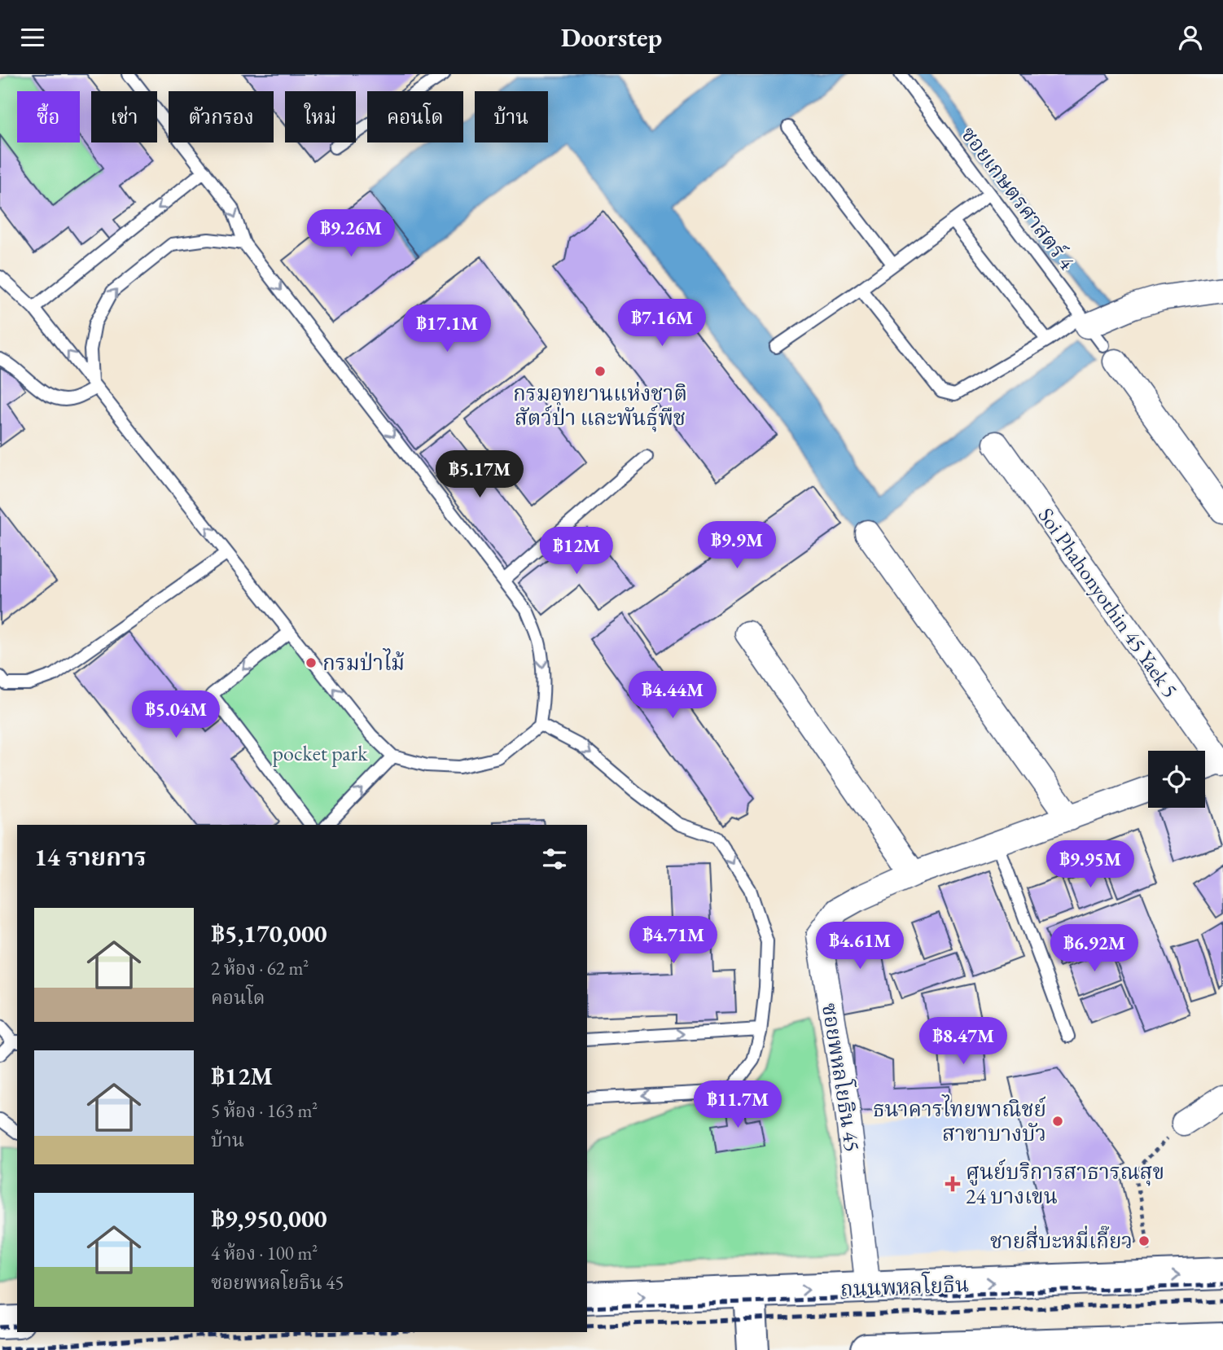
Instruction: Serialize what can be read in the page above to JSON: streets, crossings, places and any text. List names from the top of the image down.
{
  "streets": {
    "main road": ["ถนนพหลโยธิน"],
    "street": ["Soi Phahonyothin 45 Yaek 5", "ซอยพหลโยธิน 45"],
    "lane": ["ซอยเกษตรศาสตร์ 4"]
  },
  "crossings": [
    ["ซอยพหลโยธิน 45", "ถนนพหลโยธิน"]
  ],
  "parks": ["pocket park"],
  "places": {
    "other": [
      "กรมอุทยานแห่งชาติ สัตว์ป่า และพันธุ์พืช",
      "กรมป่าไม้",
      "ธนาคารไทยพาณิชย์ สาขาบางบัว",
      "ชายสี่บะหมี่เกี๊ยว"
    ],
    "health": ["ศูนย์บริการสาธารณสุข 24 บางเขน"]
  },
  "page": {
    "header": "Doorstep",
    "chip": [
      "ซื้อ",
      "เช่า",
      "ตัวกรอง",
      "ใหม่",
      "คอนโด",
      "บ้าน"
    ],
    "price": [
      "฿9.26M",
      "฿7.16M",
      "฿17.1M",
      "฿5.17M",
      "฿9.9M",
      "฿12M",
      "฿4.44M",
      "฿5.04M",
      "฿9.95M",
      "฿4.71M",
      "฿4.61M",
      "฿6.92M",
      "฿8.47M",
      "฿11.7M"
    ],
    "heading": "14 รายการ",
    "list": [
      {
        "name": "฿5,170,000",
        "note": "2 ห้อง · 62 m² · คอนโด"
      },
      {
        "name": "฿12M",
        "note": "5 ห้อง · 163 m² · บ้าน"
      },
      {
        "name": "฿9,950,000",
        "note": "4 ห้อง · 100 m² · ซอยพหลโยธิน 45"
      }
    ]
  }
}
